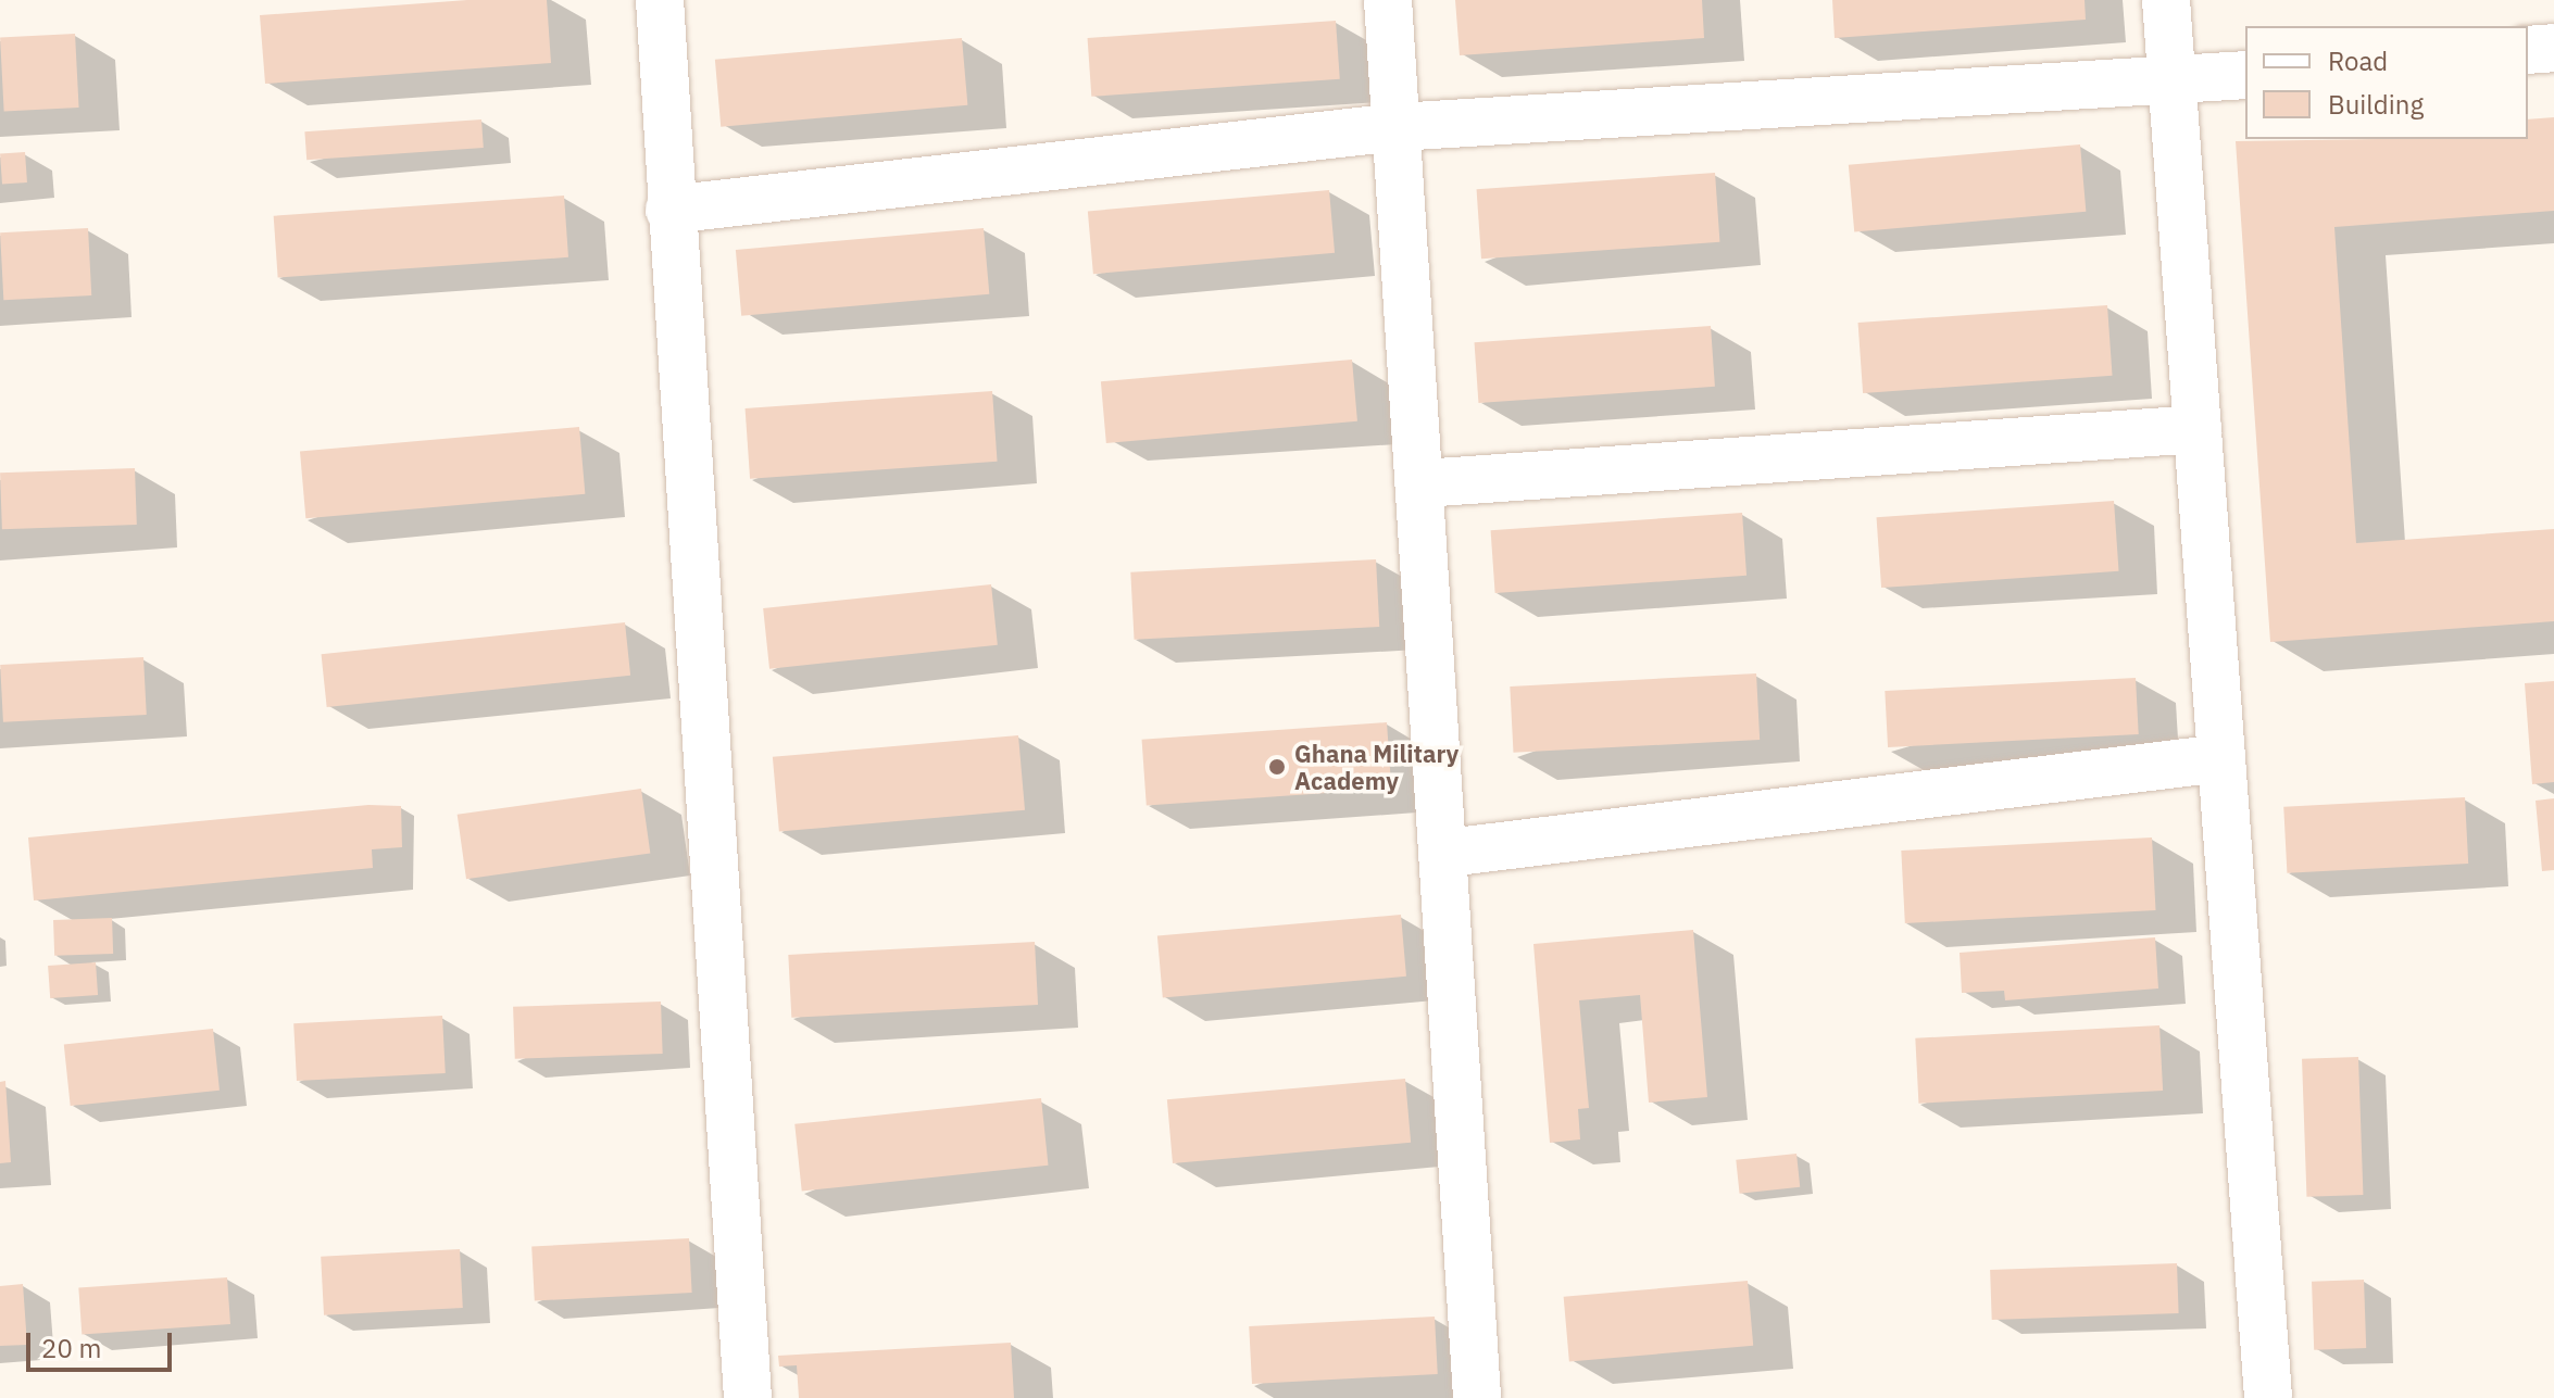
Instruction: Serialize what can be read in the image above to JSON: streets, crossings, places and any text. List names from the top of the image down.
{
  "places": ["Ghana Military Academy"],
  "legend": ["Road", "Building"],
  "scale_bar": "20 m"
}
